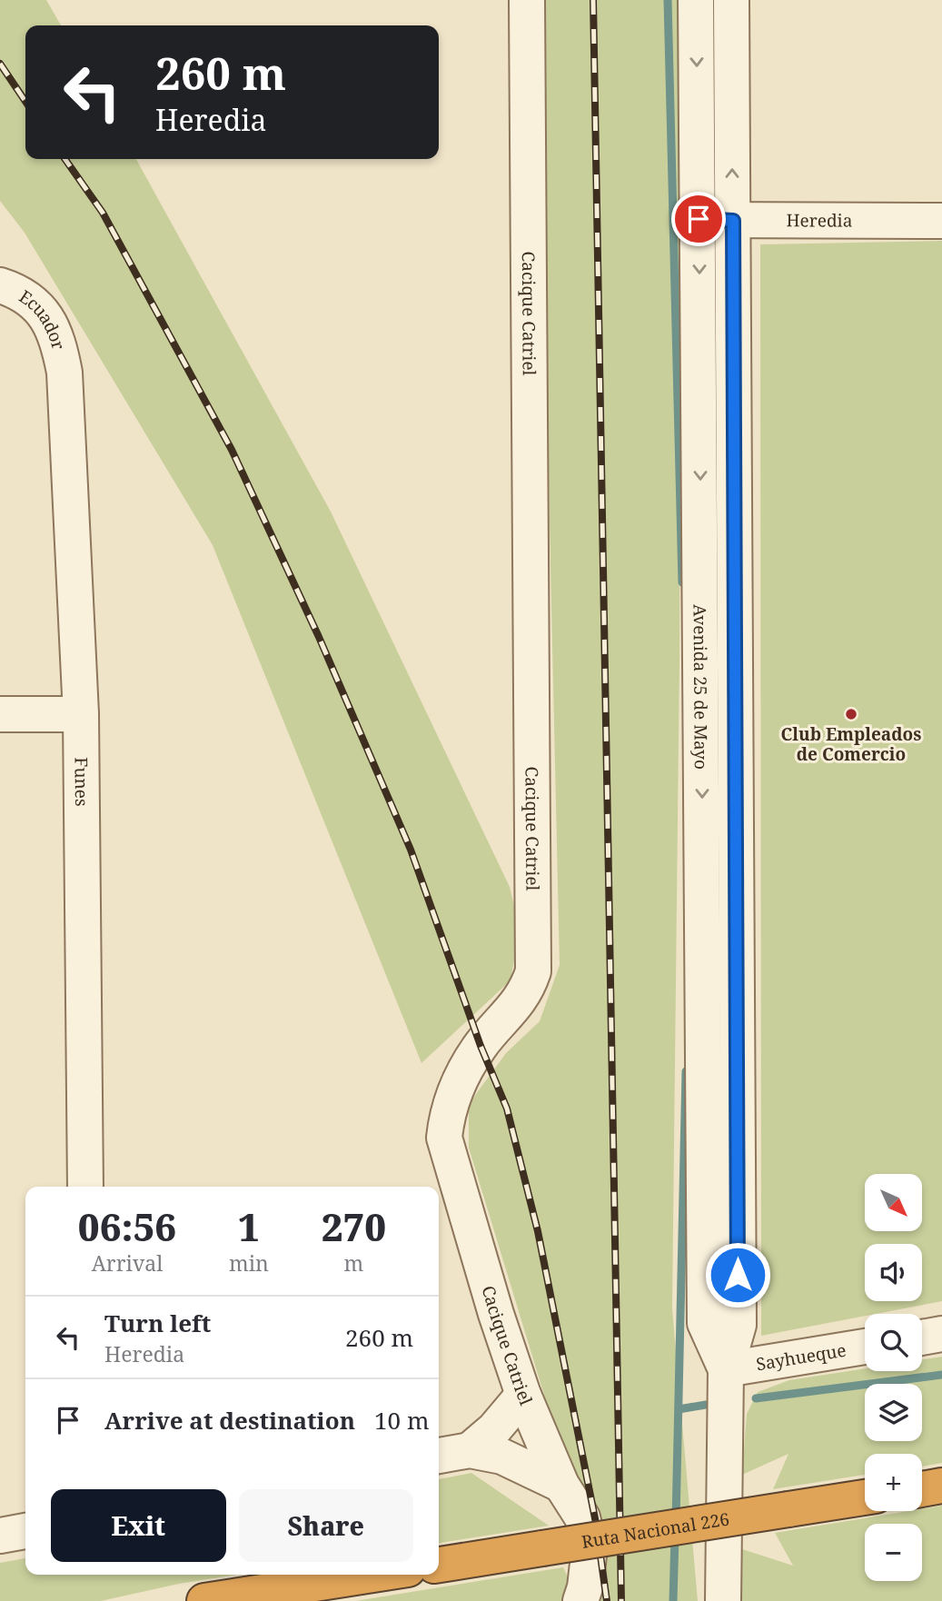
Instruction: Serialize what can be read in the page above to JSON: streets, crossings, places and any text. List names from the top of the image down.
{
  "streets": {
    "highway": ["Ruta Nacional 226"],
    "street": [
      "Heredia",
      "Cacique Catriel",
      "Ecuador",
      "Avenida 25 de Mayo",
      "Funes",
      "Sayhueque"
    ]
  },
  "crossings": [
    ["Heredia", "Avenida 25 de Mayo"],
    ["Ecuador", "Funes"],
    ["Avenida 25 de Mayo", "Sayhueque"]
  ],
  "places": ["Club Empleados de Comercio"],
  "north": "bottom right",
  "page": {
    "turn": ["260 m", "Heredia"],
    "map_buttons": ["+", "−"],
    "eta": [
      "06:56",
      "Arrival",
      "1",
      "min",
      "270",
      "m"
    ],
    "list": [
      {
        "name": "Turn left",
        "note": "Heredia",
        "value": "260 m"
      },
      {
        "name": "Arrive at destination",
        "value": "10 m"
      }
    ],
    "buttons": ["Exit", "Share"]
  }
}
